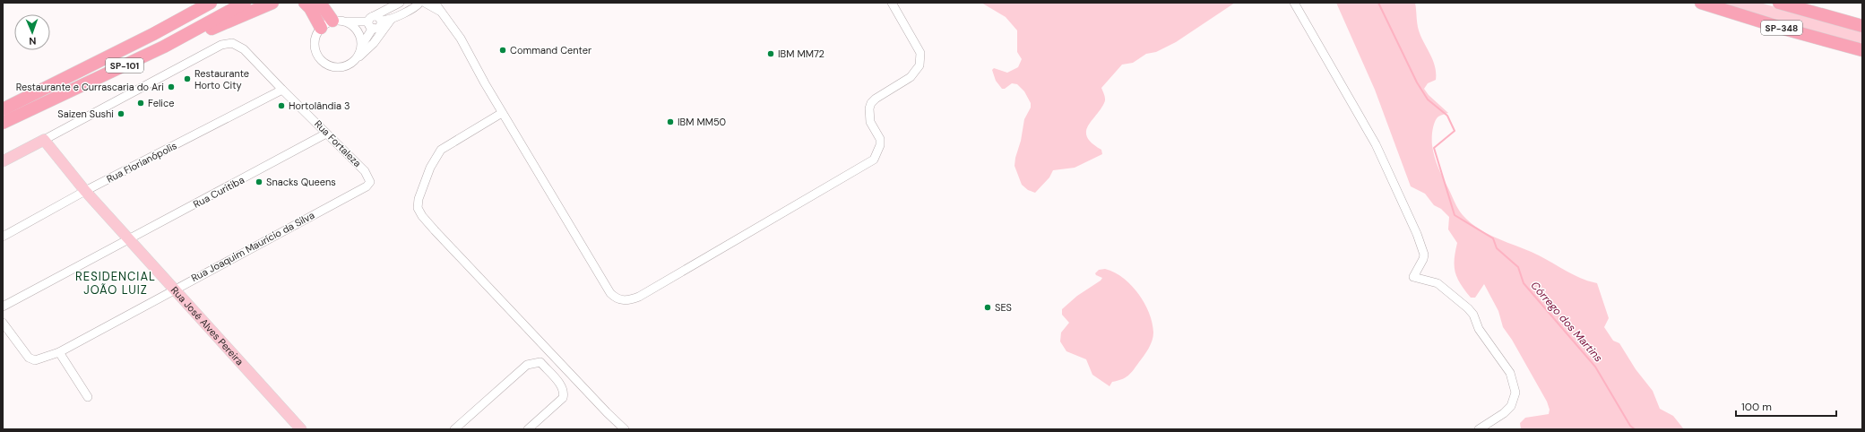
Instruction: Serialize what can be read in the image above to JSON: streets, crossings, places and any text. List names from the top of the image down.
{
  "streets": {
    "highway": ["SP-348", "SP-101"],
    "main road": ["Rua José Alves Pereira"],
    "street": [
      "Rua Fortaleza",
      "Rua Florianópolis",
      "Rua Curitiba",
      "Rua Joaquim Maurício da Silva"
    ]
  },
  "crossings": [
    ["Rua Fortaleza", "Rua Florianópolis"],
    ["Rua Fortaleza", "Rua Curitiba"],
    ["Rua Fortaleza", "Rua Joaquim Maurício da Silva"],
    ["Rua Fortaleza", "Rua José Alves Pereira"],
    ["Rua Florianópolis", "Rua José Alves Pereira"],
    ["Rua Curitiba", "Rua José Alves Pereira"],
    ["Rua Joaquim Maurício da Silva", "Rua José Alves Pereira"]
  ],
  "districts": ["RESIDENCIAL JOÃO LUIZ"],
  "water": ["Córrego dos Martins"],
  "places": [
    "Command Center",
    "IBM MM72",
    "Restaurante Horto City",
    "Restaurante e Currascaria do Ari",
    "Felice",
    "Hortolândia 3",
    "Saizen Sushi",
    "IBM MM50",
    "Snacks Queens",
    "SES"
  ],
  "scale_bar": "100 m",
  "north": "bottom"
}
